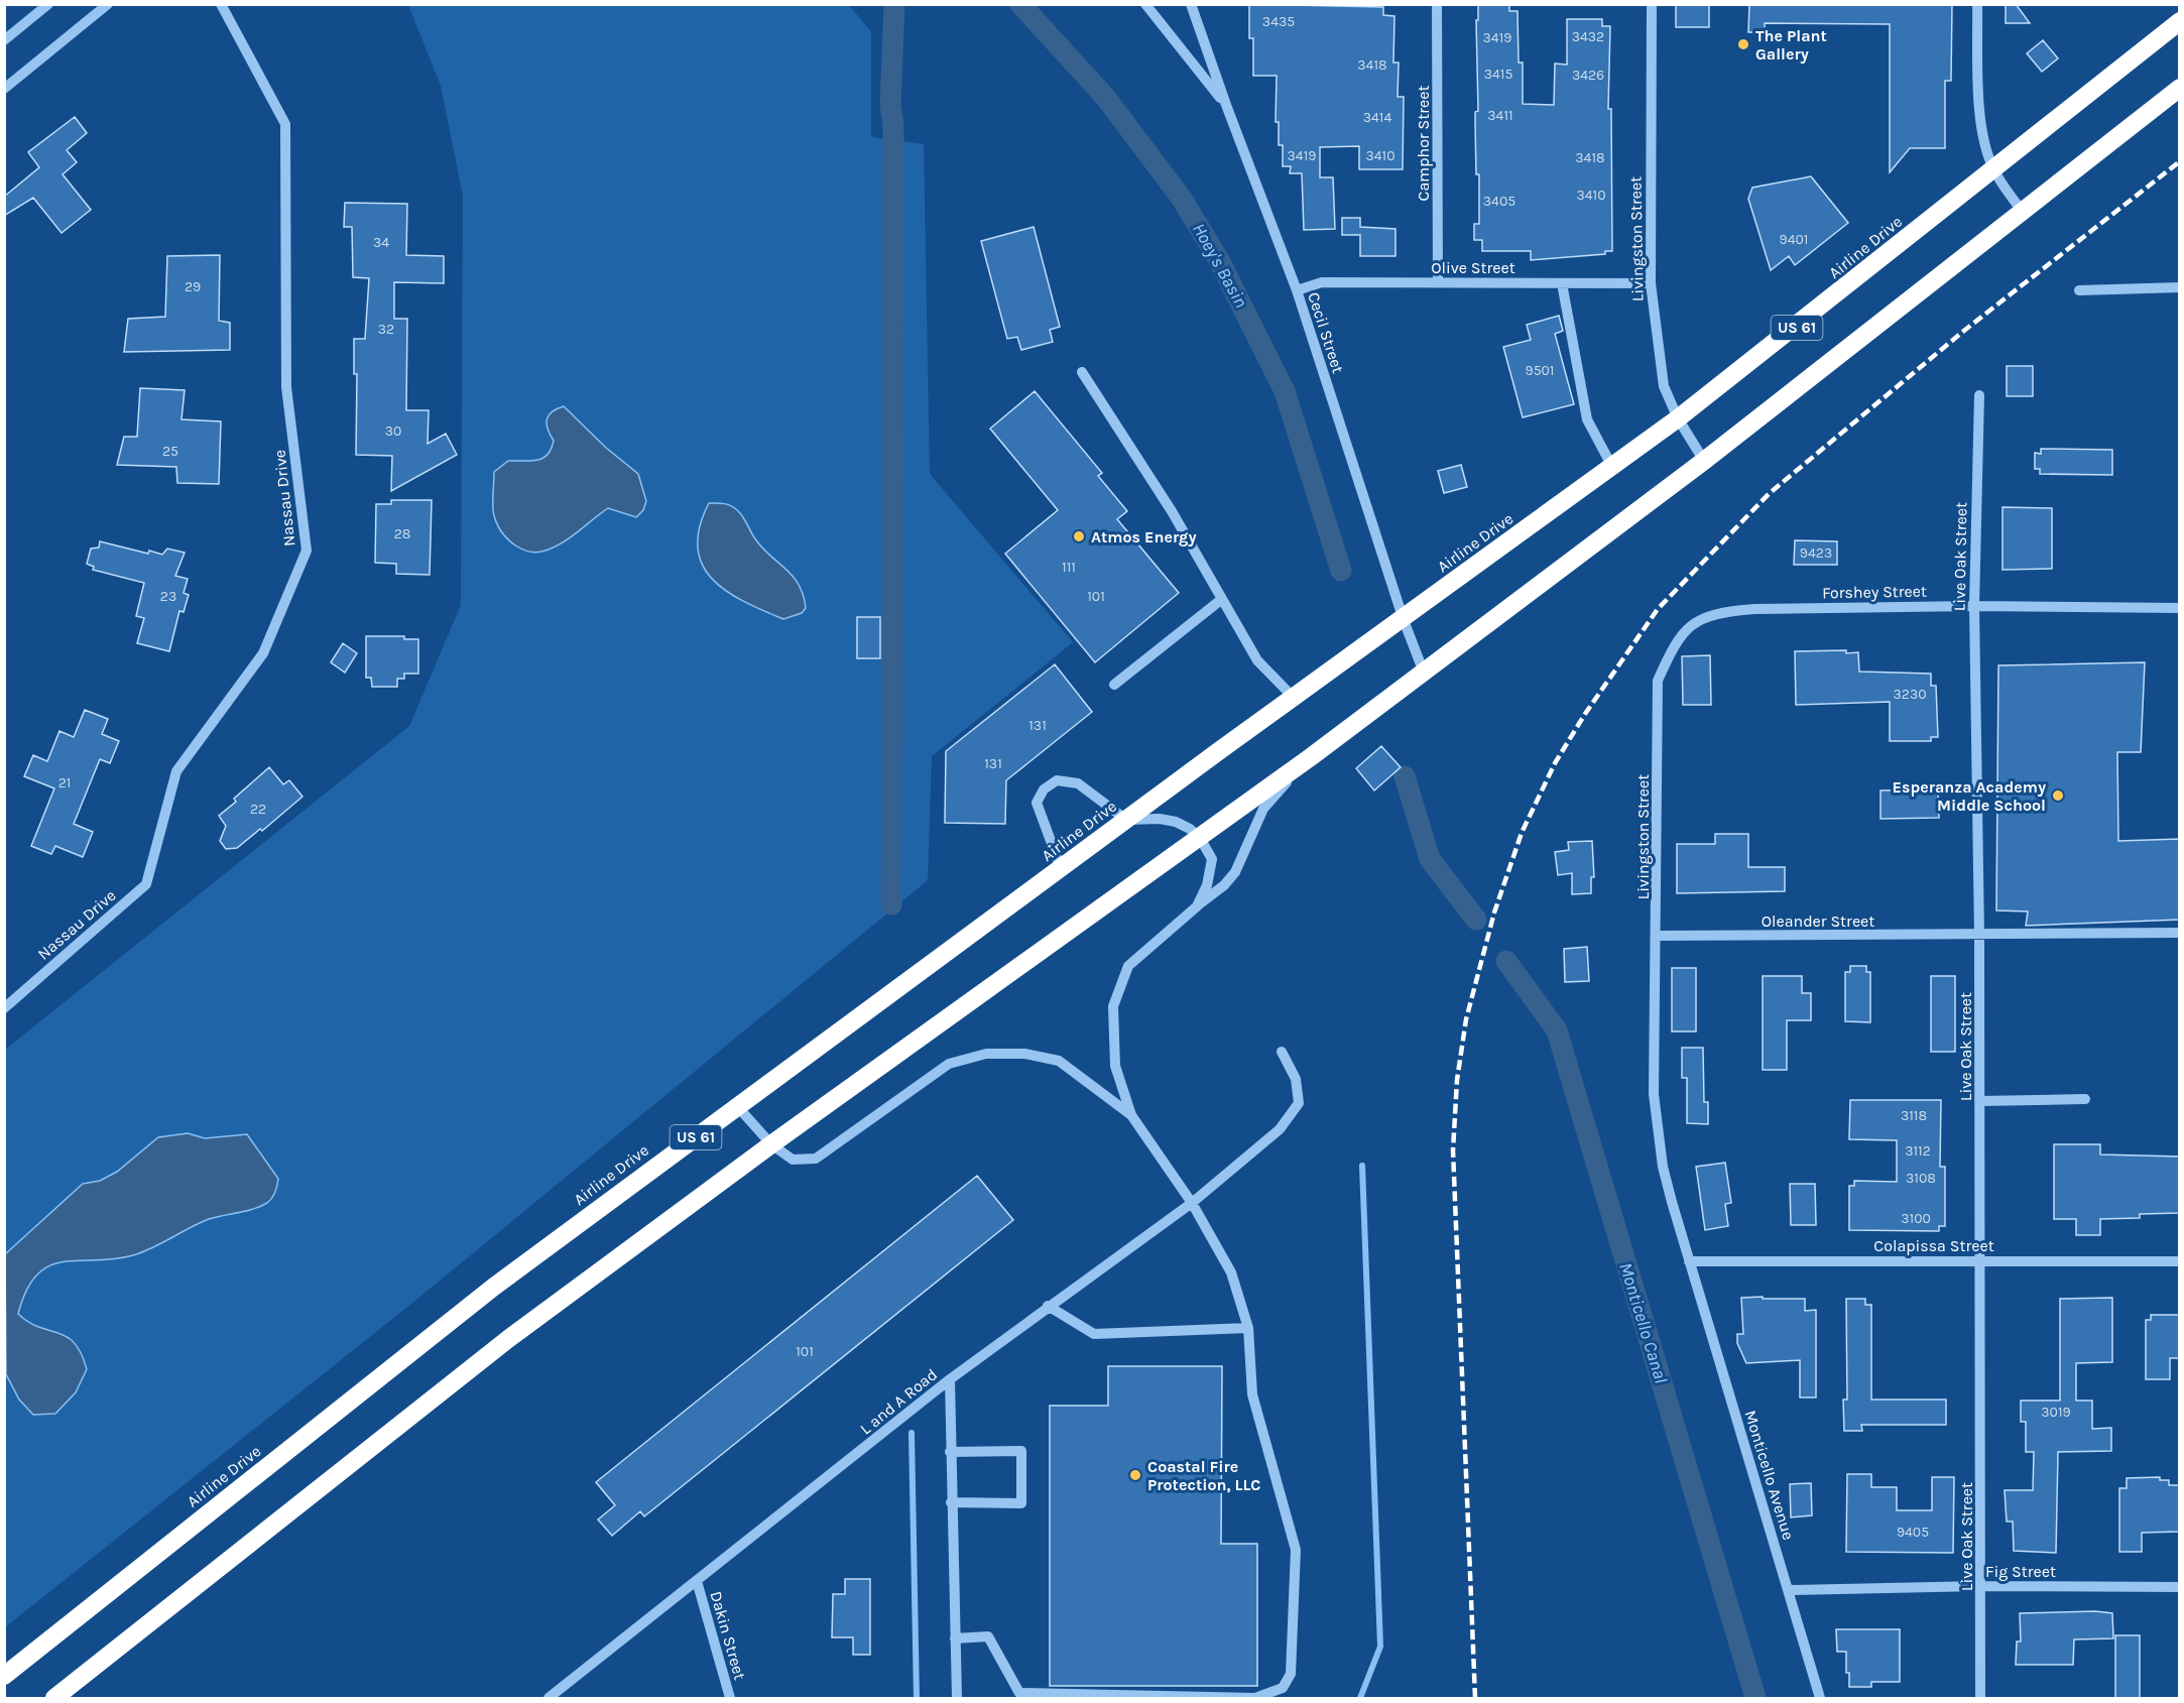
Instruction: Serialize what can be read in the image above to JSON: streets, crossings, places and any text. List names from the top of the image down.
{
  "streets": {
    "highway": ["Airline Drive", "US 61"],
    "street": [
      "Camphor Street",
      "Livingston Street",
      "Olive Street",
      "Cecil Street",
      "Nassau Drive",
      "Live Oak Street",
      "Forshey Street",
      "Oleander Street",
      "Colapissa Street",
      "L and A Road",
      "Monticello Avenue",
      "Fig Street",
      "Dakin Street"
    ]
  },
  "crossings": [
    ["Camphor Street", "Olive Street"],
    ["Livingston Street", "Airline Drive"],
    ["Livingston Street", "Olive Street"],
    ["Livingston Street", "US 61"],
    ["Livingston Street", "Forshey Street"],
    ["Livingston Street", "Oleander Street"],
    ["Livingston Street", "Monticello Avenue"],
    ["Airline Drive", "Cecil Street"],
    ["Olive Street", "Cecil Street"],
    ["US 61", "Cecil Street"],
    ["Live Oak Street", "Forshey Street"],
    ["Live Oak Street", "Oleander Street"],
    ["Live Oak Street", "Colapissa Street"],
    ["Live Oak Street", "Fig Street"],
    ["Colapissa Street", "Monticello Avenue"],
    ["L and A Road", "Dakin Street"],
    ["Monticello Avenue", "Fig Street"]
  ],
  "water": ["Hoey's Basin", "Monticello Canal"],
  "places": [
    "The Plant Gallery",
    "Atmos Energy",
    "Esperanza Academy Middle School",
    "Coastal Fire Protection, LLC"
  ],
  "house_numbers": [
    "3435",
    "3432",
    "3419",
    "3418",
    "3415",
    "3426",
    "3411",
    "3414",
    "3419",
    "3410",
    "3418",
    "3410",
    "3405",
    "9401",
    "34",
    "29",
    "32",
    "9501",
    "30",
    "25",
    "28",
    "9423",
    "111",
    "23",
    "101",
    "3230",
    "131",
    "131",
    "21",
    "22",
    "3118",
    "3112",
    "3108",
    "3100",
    "101",
    "3019",
    "9405"
  ]
}
